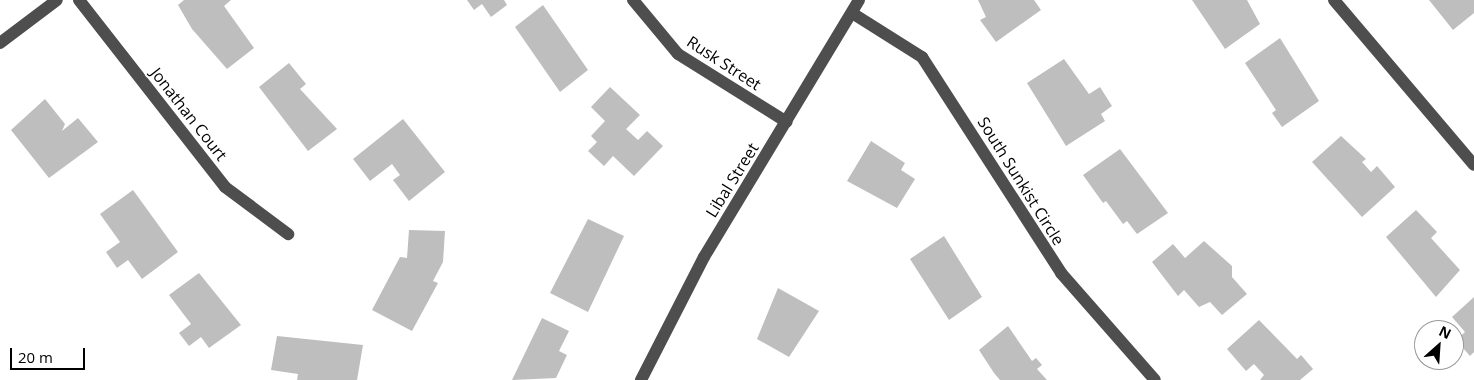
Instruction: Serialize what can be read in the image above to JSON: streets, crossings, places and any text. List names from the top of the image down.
{
  "streets": {
    "street": [
      "Rusk Street",
      "Jonathan Court",
      "Libal Street",
      "South Sunkist Circle"
    ]
  },
  "crossings": [
    ["Rusk Street", "Libal Street"],
    ["Libal Street", "South Sunkist Circle"]
  ],
  "scale_bar": "20 m",
  "north": "top right"
}
